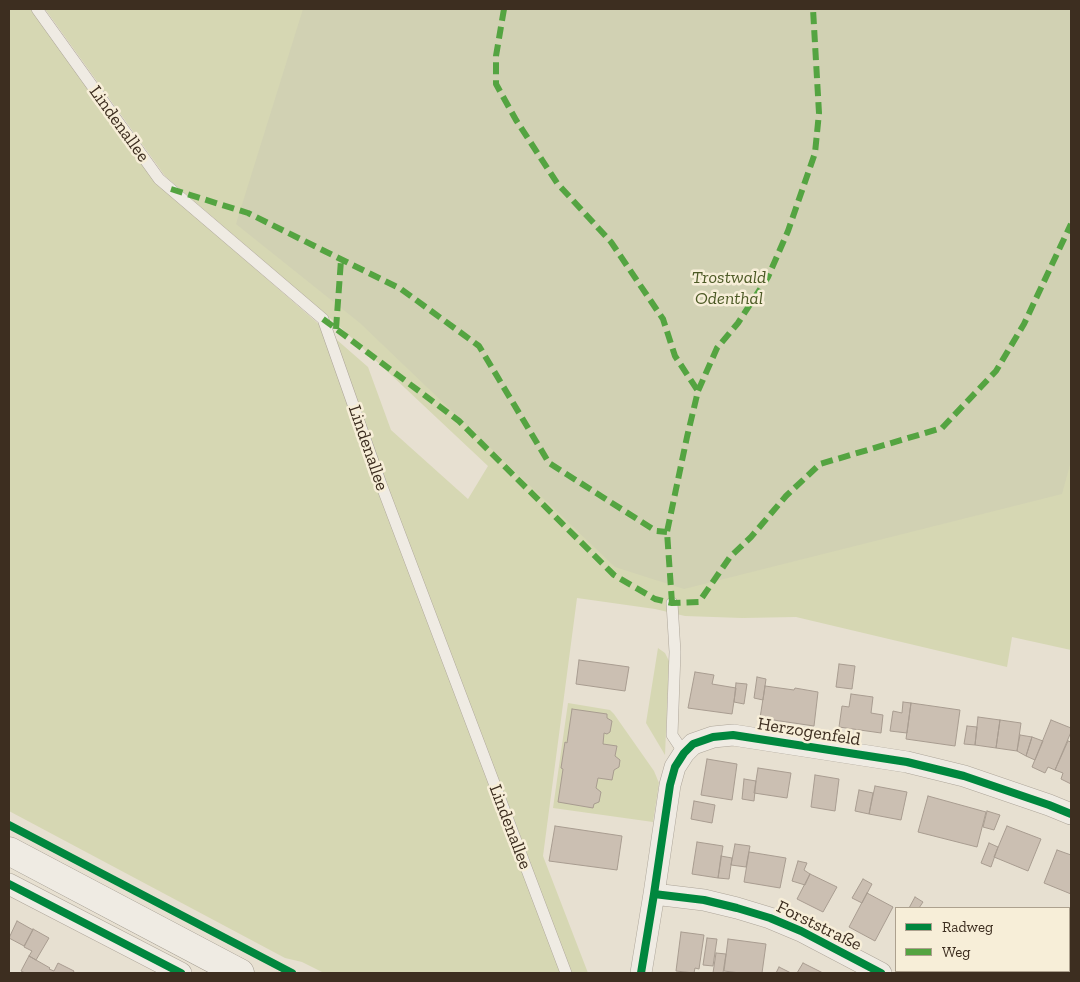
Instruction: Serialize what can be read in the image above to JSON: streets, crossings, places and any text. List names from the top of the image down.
{
  "streets": {
    "street": ["Herzogenfeld", "Forststraße"],
    "lane": ["Lindenallee"]
  },
  "parks": ["Trostwald Odenthal"],
  "legend": ["Radweg", "Weg"]
}
